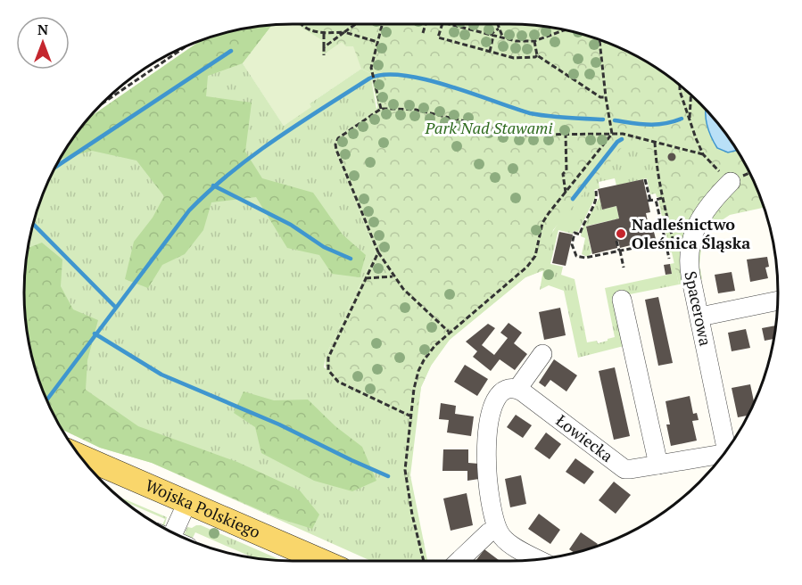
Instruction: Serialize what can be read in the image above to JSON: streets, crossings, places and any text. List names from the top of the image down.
{
  "streets": {
    "main road": ["Wojska Polskiego"],
    "street": ["Spacerowa", "Łowiecka"]
  },
  "crossings": [
    ["Spacerowa", "Łowiecka"]
  ],
  "parks": ["Park Nad Stawami"],
  "places": ["Nadleśnictwo Oleśnica Śląska"],
  "north": "top"
}
